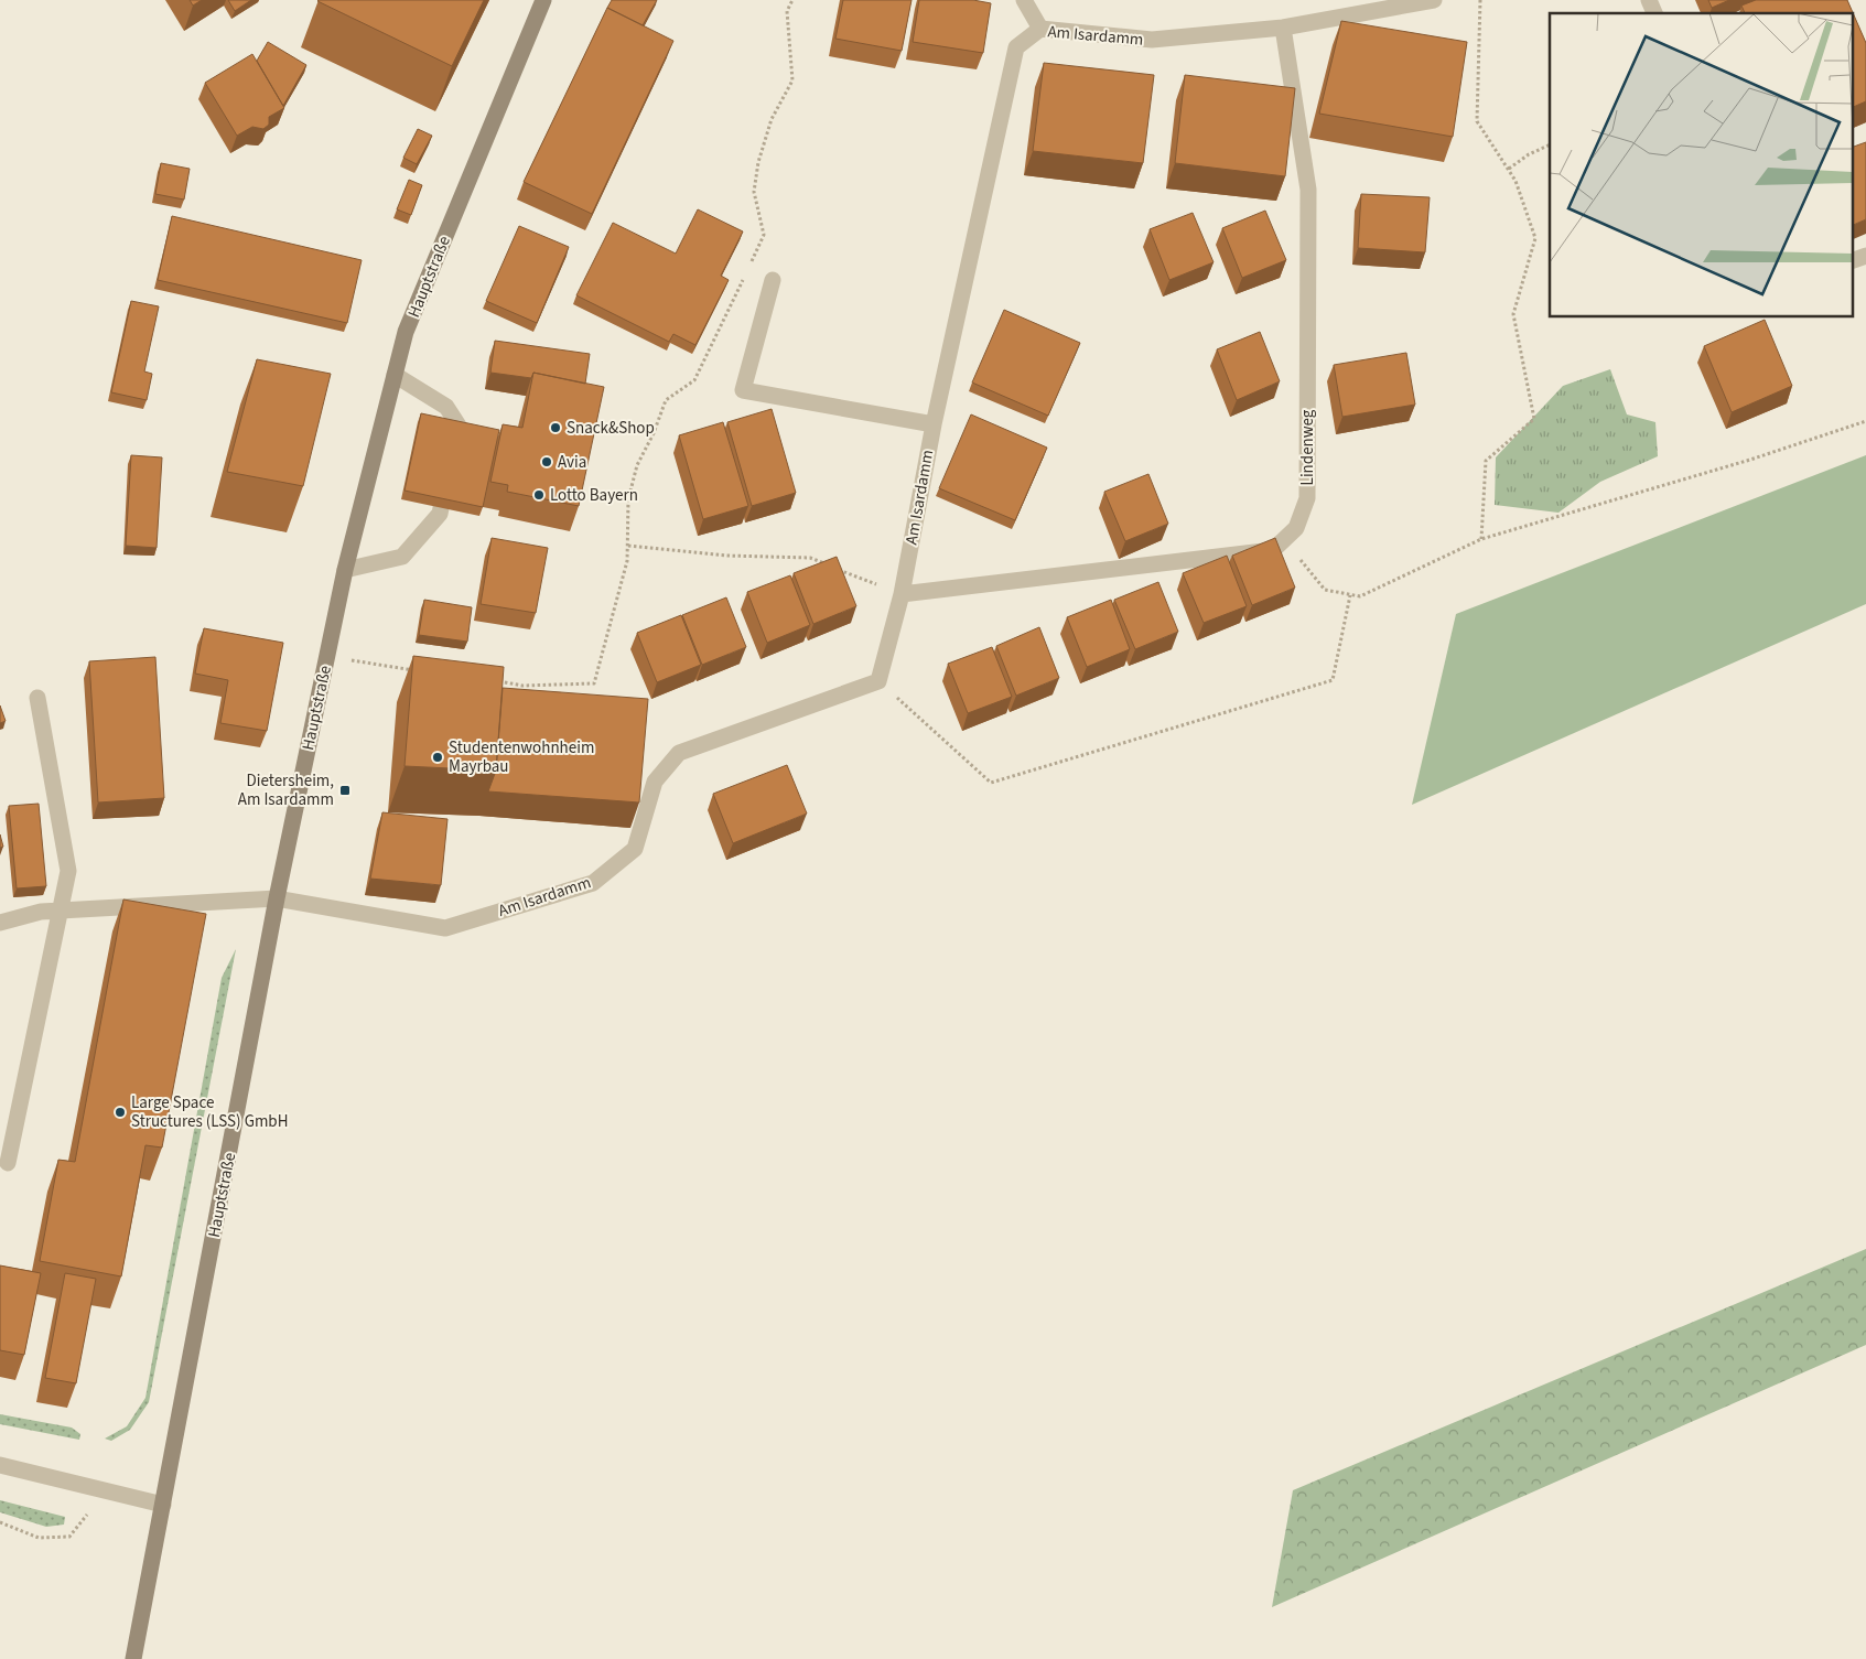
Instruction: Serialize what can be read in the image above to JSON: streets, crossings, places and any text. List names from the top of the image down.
{
  "streets": {
    "main road": ["Hauptstraße"],
    "street": ["Am Isardamm", "Lindenweg"]
  },
  "crossings": [
    ["Am Isardamm", "Hauptstraße"],
    ["Am Isardamm", "Lindenweg"]
  ],
  "places": {
    "other": [
      "Snack&Shop",
      "Avia",
      "Lotto Bayern",
      "Studentenwohnheim Mayrbau",
      "Large Space Structures (LSS) GmbH"
    ],
    "transit": ["Dietersheim, Am Isardamm"]
  }
}
